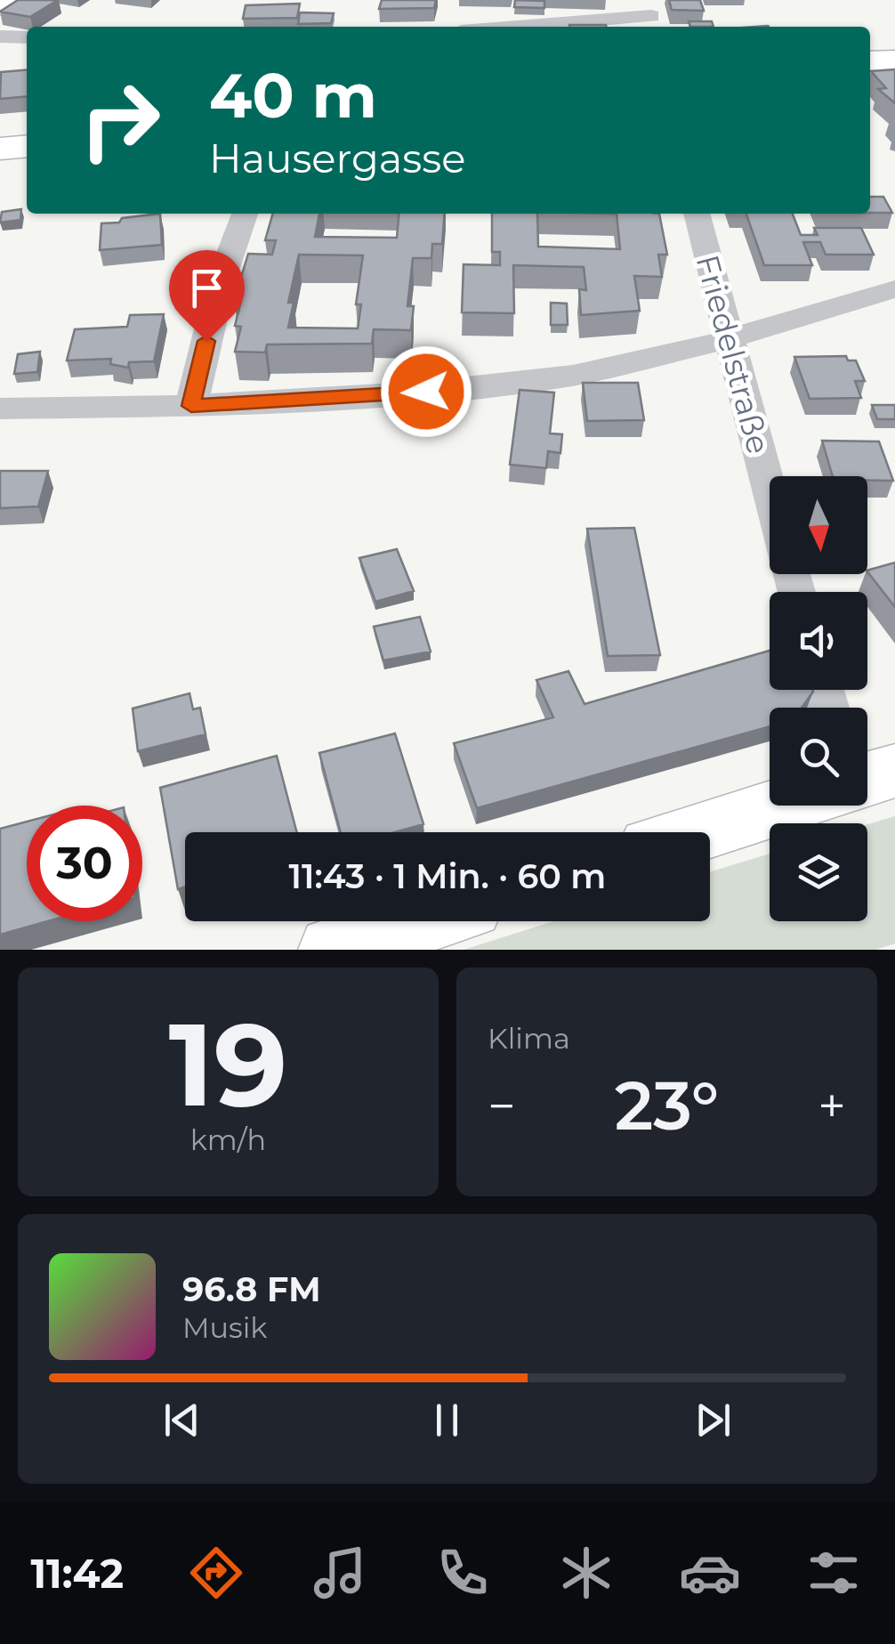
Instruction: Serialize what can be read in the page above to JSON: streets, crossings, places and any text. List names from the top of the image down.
{
  "streets": {
    "street": ["Friedelstraße"]
  },
  "north": "bottom",
  "page": {
    "turn": ["40 m", "Hausergasse"],
    "limit": "30",
    "trip": "11:43 · 1 Min. · 60 m",
    "tile": [
      ["19", "km/h"],
      "Klima"
    ],
    "heat": ["−", "23°", "+"],
    "song": ["96.8 FM", "Musik"],
    "tabs": "11:42"
  }
}
